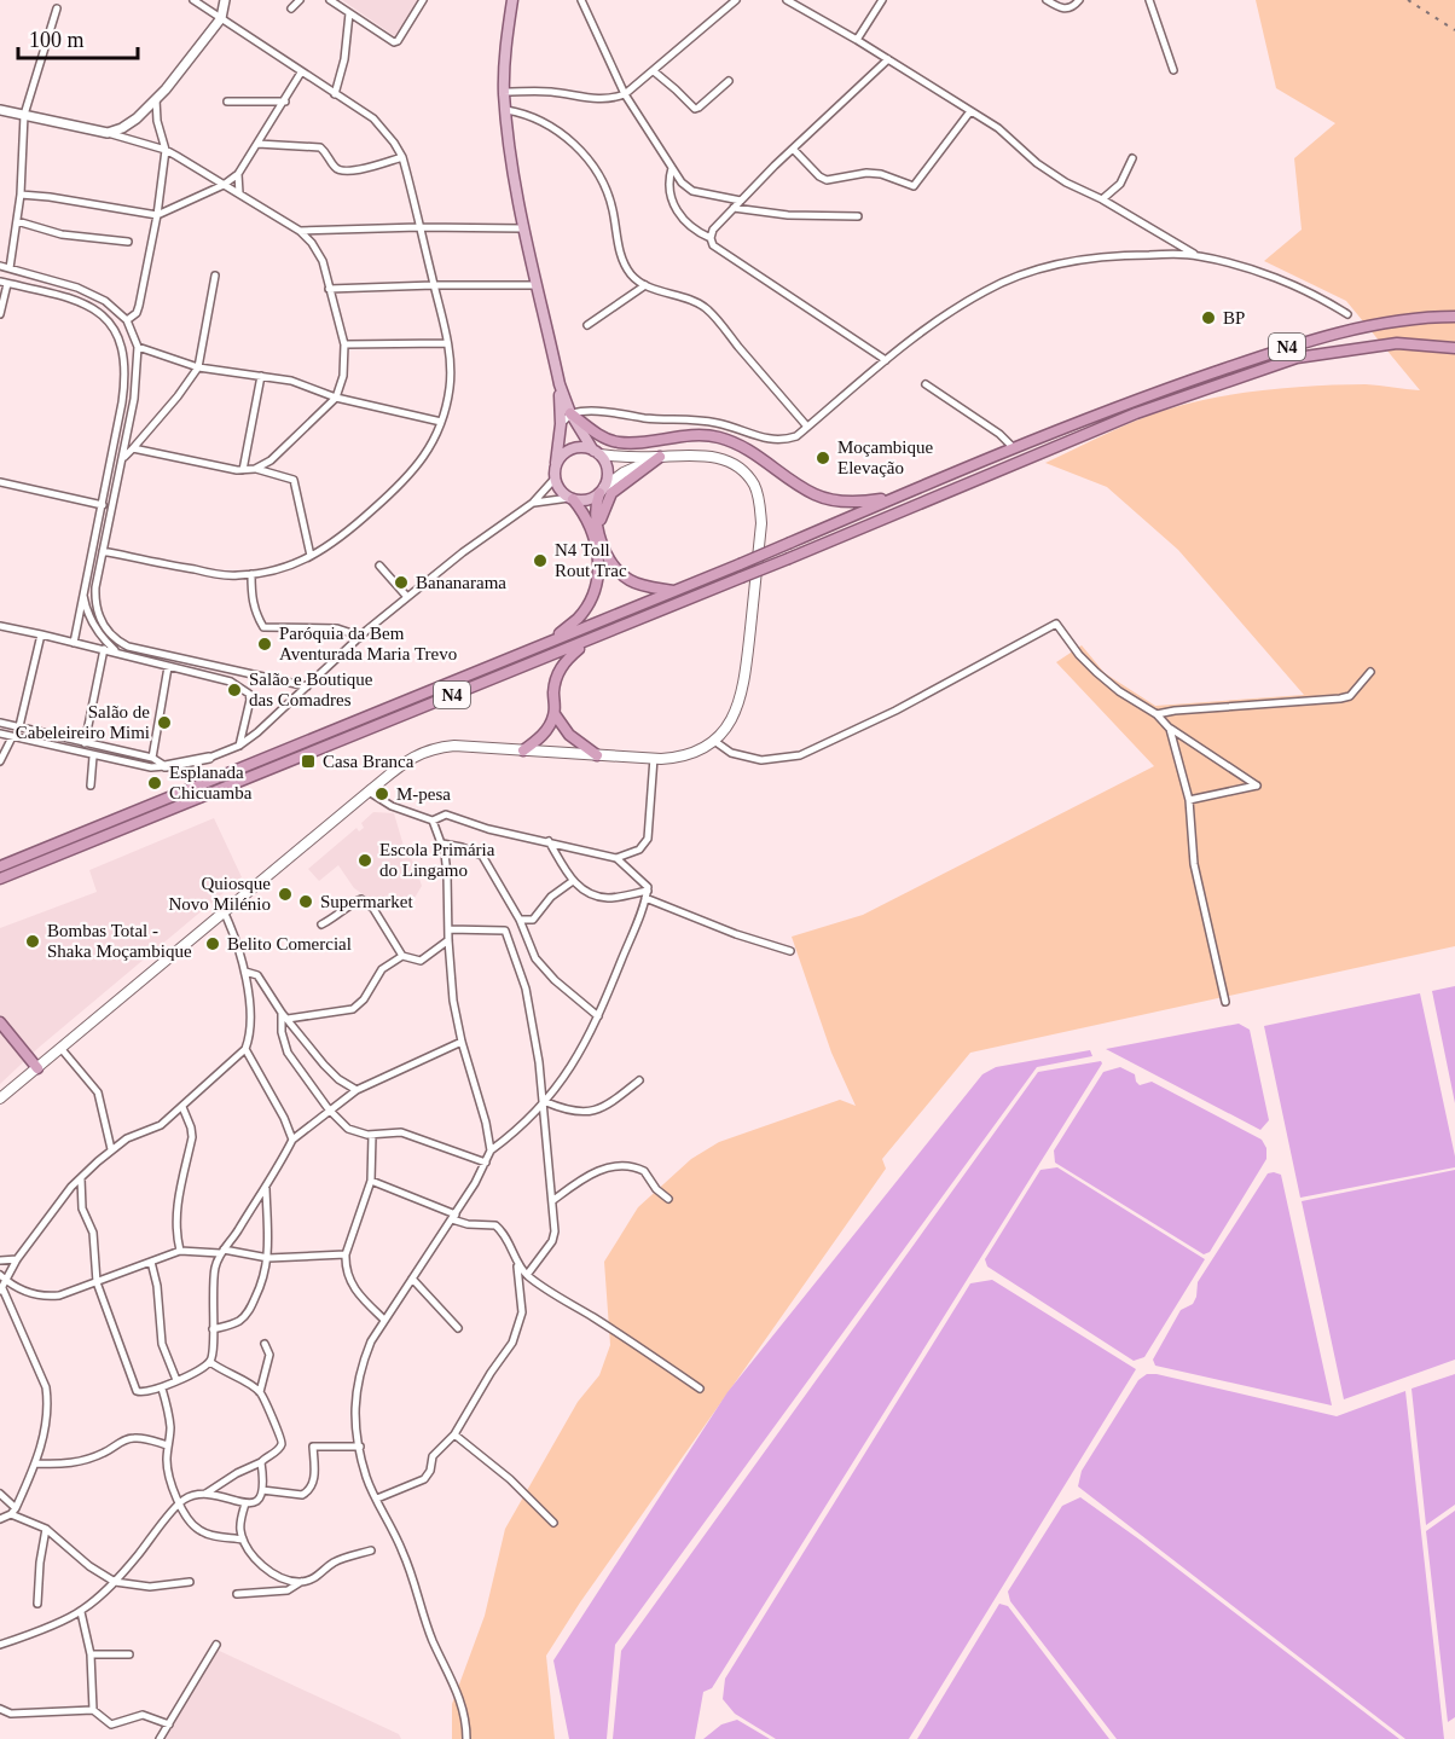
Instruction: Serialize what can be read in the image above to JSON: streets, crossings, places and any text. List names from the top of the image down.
{
  "streets": {
    "highway": ["N4"]
  },
  "places": {
    "other": [
      "BP",
      "Moçambique Elevação",
      "N4 Toll Rout Trac",
      "Bananarama",
      "Paróquia da Bem Aventurada Maria Trevo",
      "Salão e Boutique das Comadres",
      "Salão de Cabeleireiro Mimi",
      "Esplanada Chicuamba",
      "M-pesa",
      "Escola Primária do Lingamo",
      "Quiosque Novo Milénio",
      "Supermarket",
      "Bombas Total - Shaka Moçambique",
      "Belito Comercial"
    ],
    "transit": ["Casa Branca"]
  },
  "scale_bar": "100 m"
}
